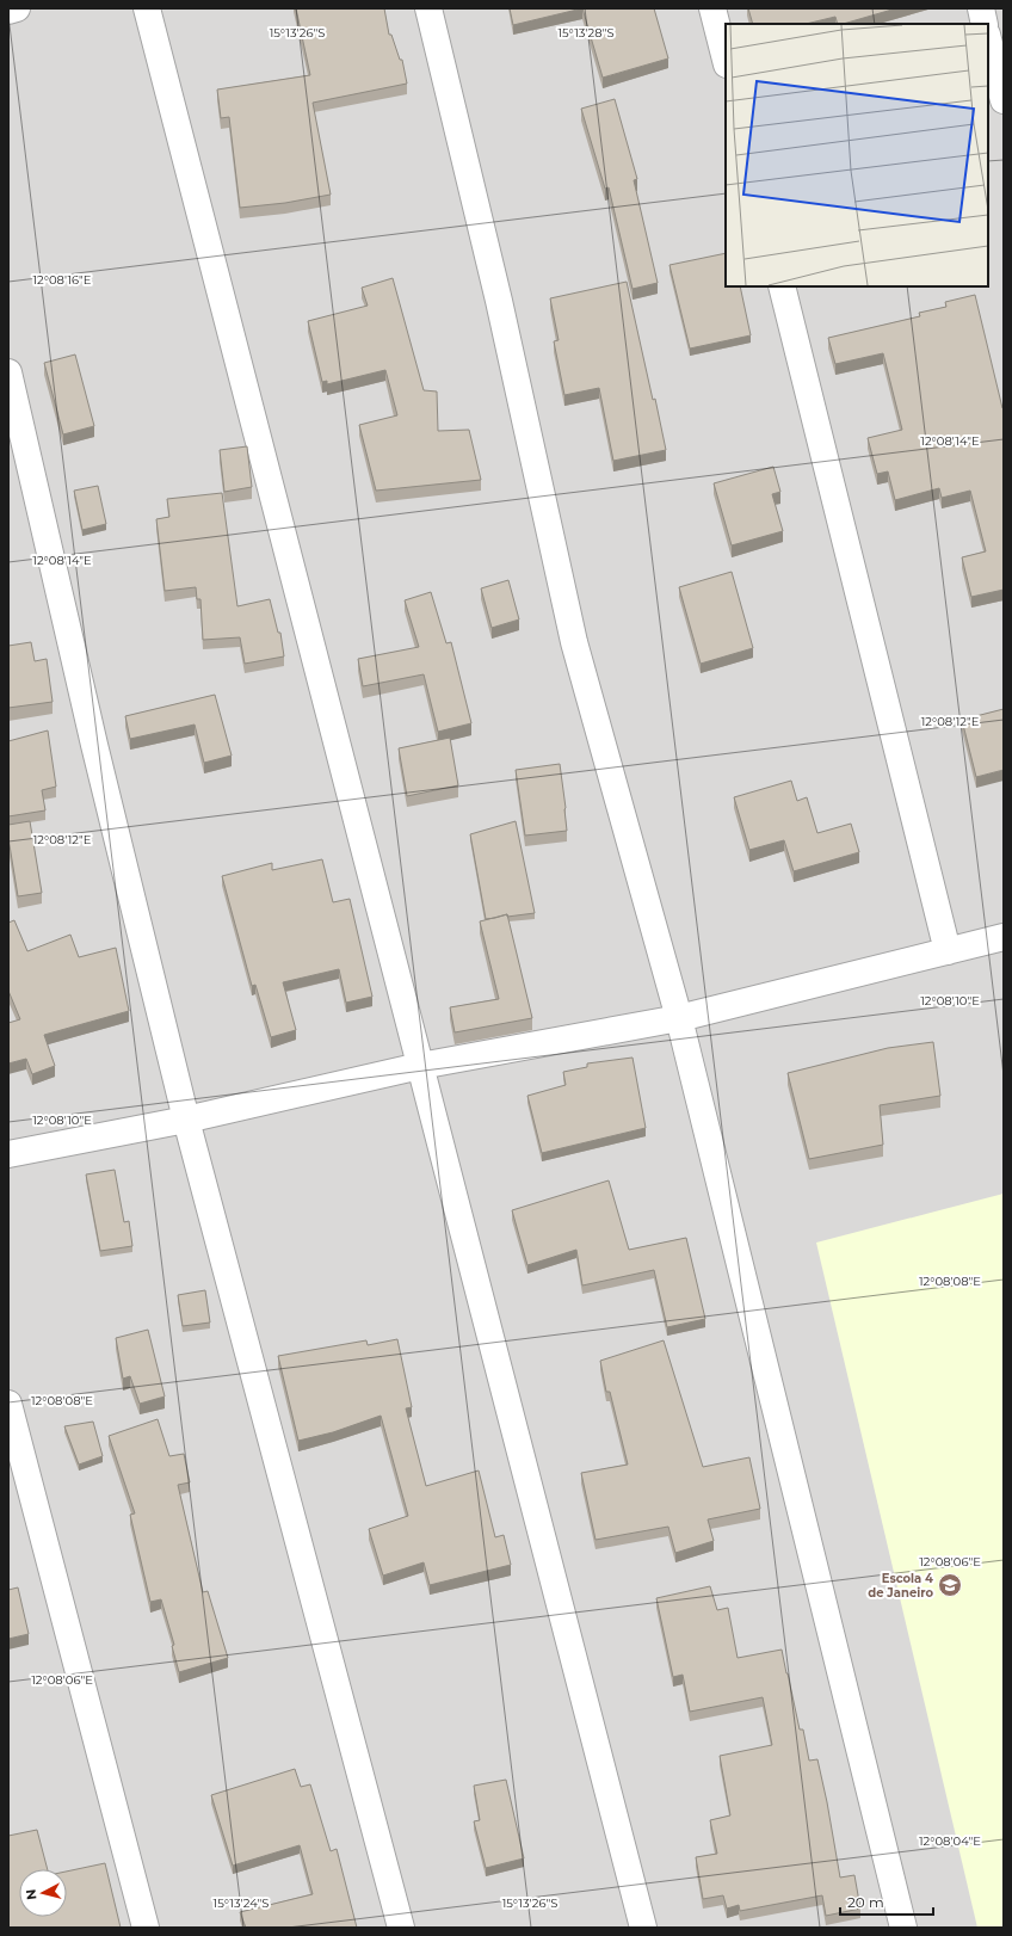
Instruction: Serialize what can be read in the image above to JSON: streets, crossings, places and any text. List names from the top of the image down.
{
  "places": {
    "school or university": ["Escola 4 de Janeiro"]
  },
  "scale_bar": "20 m",
  "north": "left",
  "coordinates": [
    "15°13'26\"S",
    "15°13'28\"S",
    "12°08'16\"E",
    "12°08'14\"E",
    "12°08'12\"E",
    "12°08'10\"E",
    "12°08'08\"E",
    "12°08'06\"E",
    "12°08'04\"E",
    "15°13'24\"S"
  ]
}
